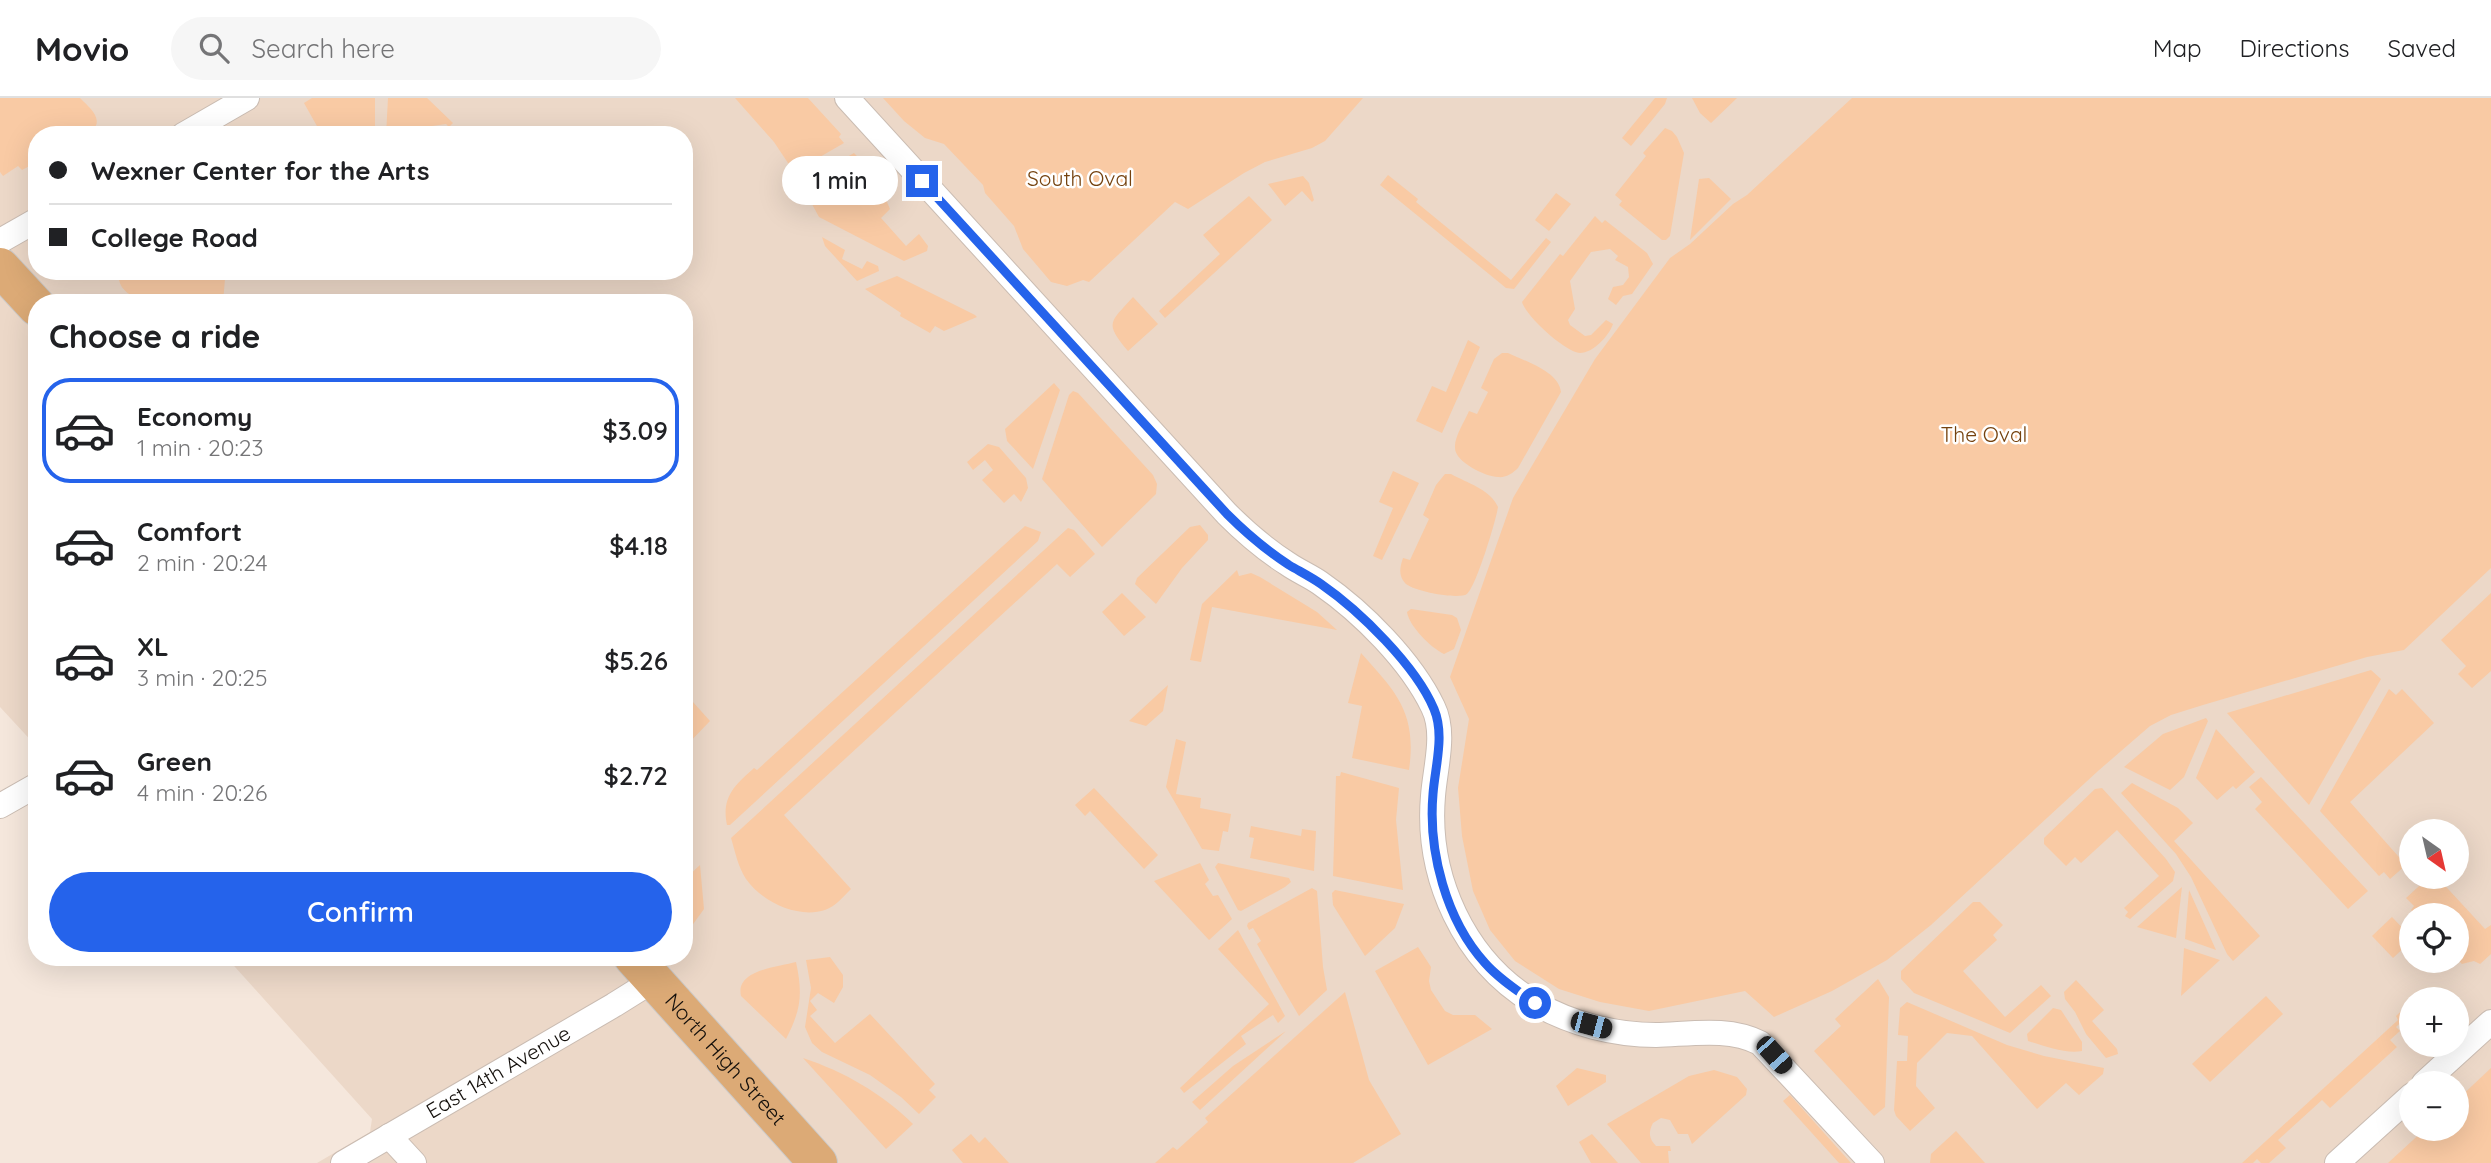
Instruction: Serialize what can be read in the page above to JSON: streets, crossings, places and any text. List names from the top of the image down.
{
  "streets": {
    "main road": ["North High Street"],
    "street": ["East 14th Avenue"]
  },
  "crossings": [
    ["North High Street", "East 14th Avenue"]
  ],
  "parks": ["South Oval", "The Oval"],
  "north": "bottom right",
  "page": {
    "header": "Movio",
    "search": "Search here",
    "nav": ["Map", "Directions", "Saved"],
    "banner": ["Wexner Center for the Arts", "College Road"],
    "bubble": "1 min",
    "heading": "Choose a ride",
    "list": [
      {
        "name": "Economy",
        "note": "1 min · 20:23",
        "value": "$3.09"
      },
      {
        "name": "Comfort",
        "note": "2 min · 20:24",
        "value": "$4.18"
      },
      {
        "name": "XL",
        "note": "3 min · 20:25",
        "value": "$5.26"
      },
      {
        "name": "Green",
        "note": "4 min · 20:26",
        "value": "$2.72"
      }
    ],
    "map_buttons": ["+", "−"],
    "buttons": "Confirm"
  }
}
